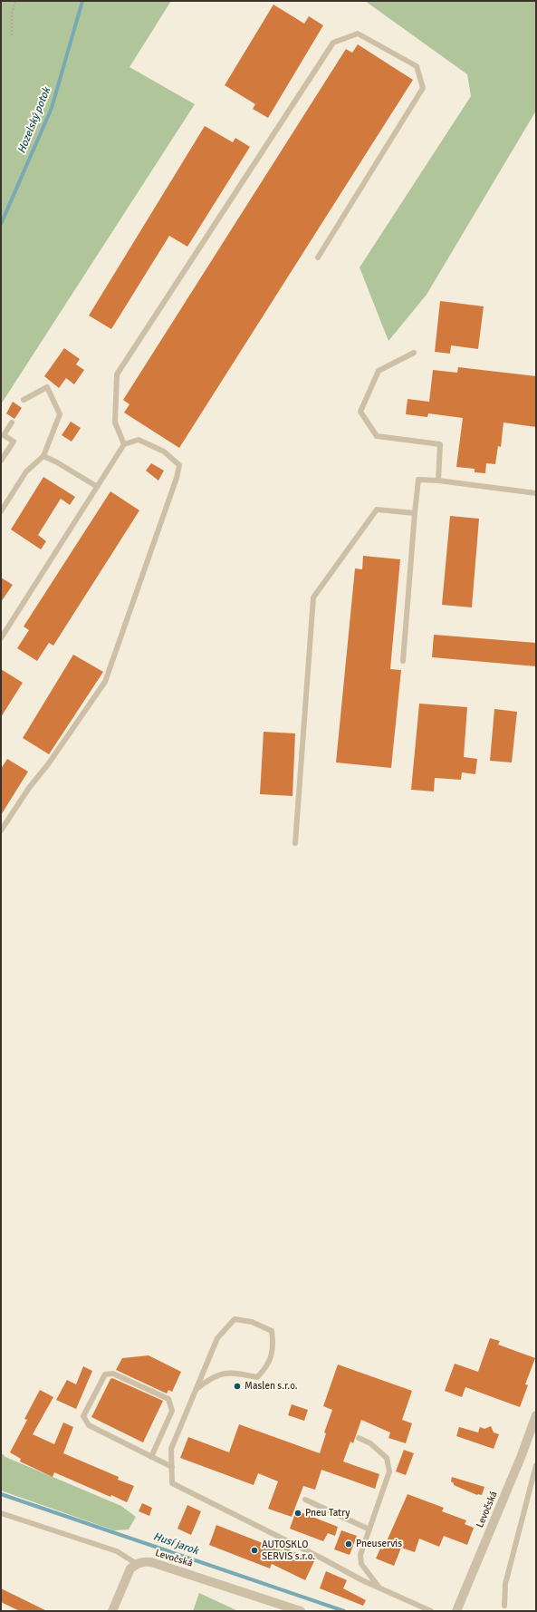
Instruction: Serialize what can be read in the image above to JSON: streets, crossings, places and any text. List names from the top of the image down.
{
  "streets": {
    "street": ["Levočská"]
  },
  "water": ["Hozelský potok", "Husí jarok"],
  "places": [
    "Maslen s.r.o.",
    "Pneu Tatry",
    "Pneuservis",
    "AUTOSKLO SERVIS s.r.o."
  ]
}
